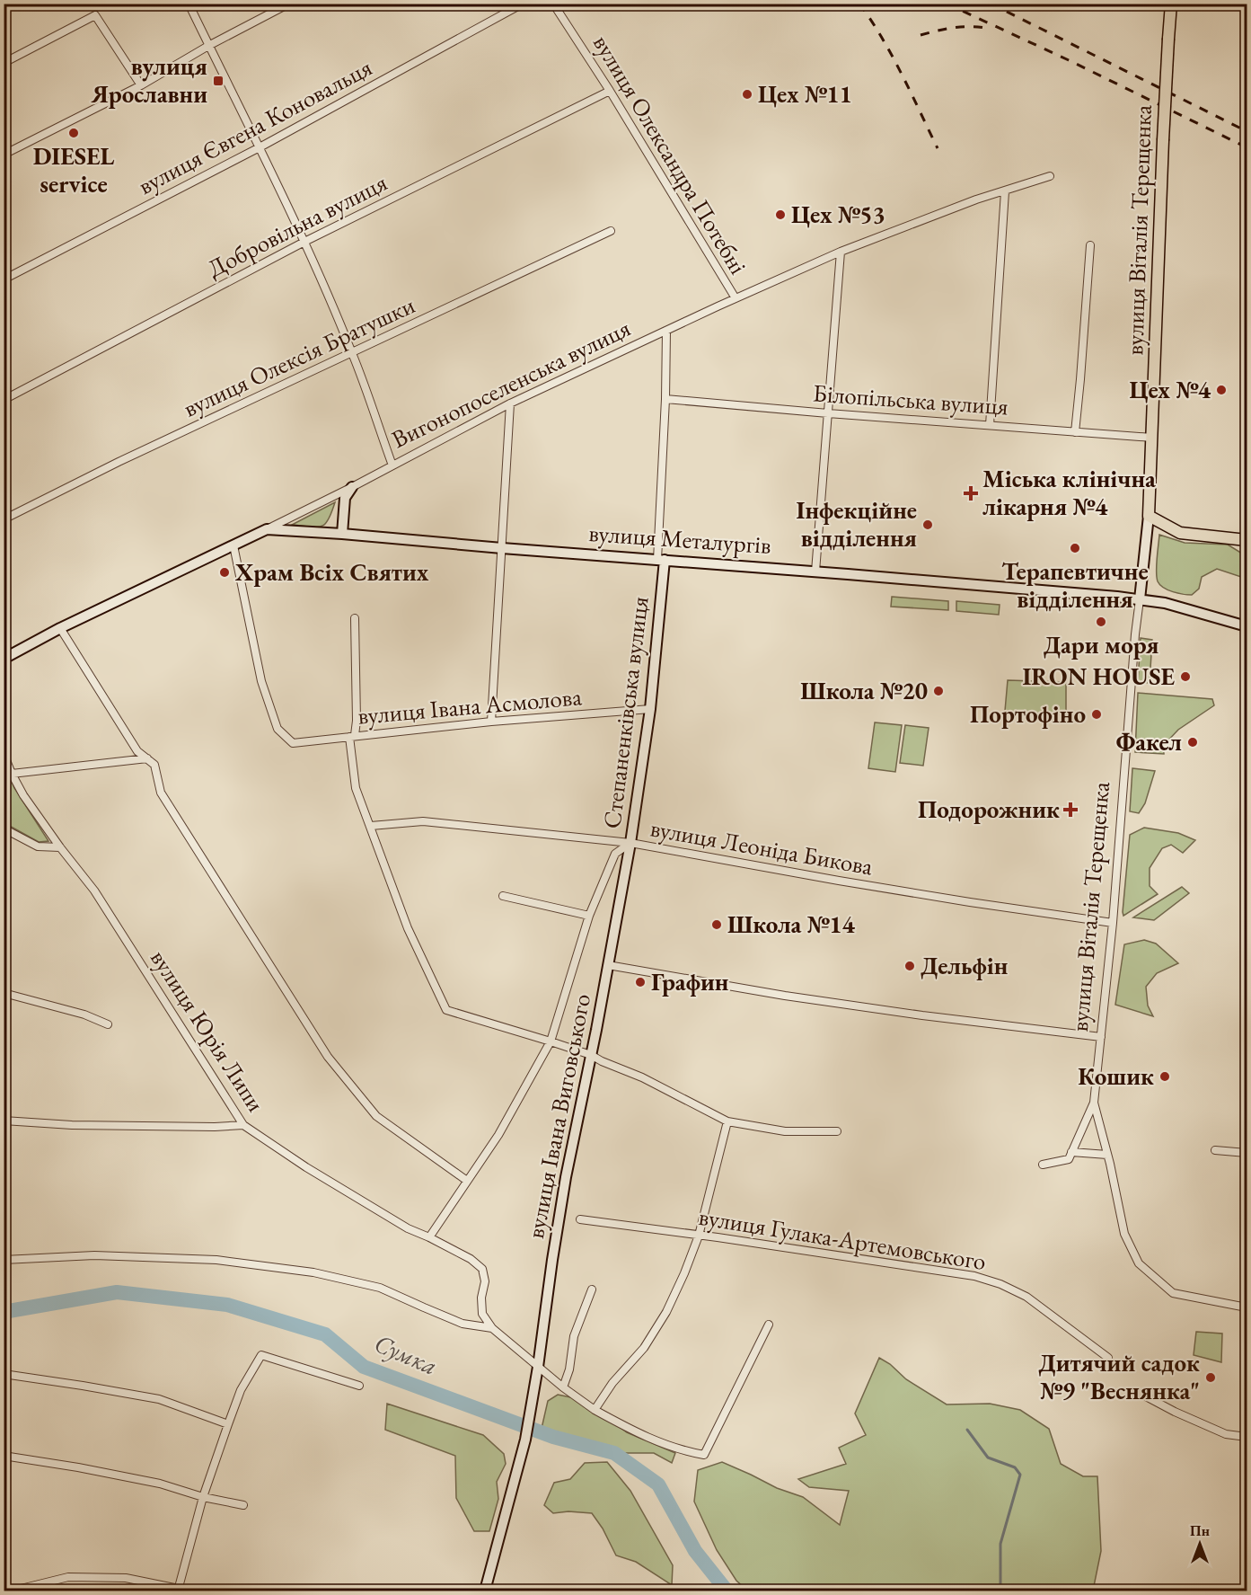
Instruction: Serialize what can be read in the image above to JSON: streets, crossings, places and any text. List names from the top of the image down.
{
  "streets": {
    "main road": [
      "вулиця Віталія Терещенка",
      "Вигонопоселенська вулиця",
      "вулиця Металургів",
      "Степаненківська вулиця",
      "вулиця Івана Виговського"
    ],
    "street": [
      "вулиця Євгена Коновальця",
      "вулиця Олександра Потебні",
      "Добровільна вулиця",
      "вулиця Олексія Братушки",
      "Білопільська вулиця",
      "вулиця Івана Асмолова",
      "вулиця Леоніда Бикова",
      "вулиця Юрія Липи",
      "вулиця Гулака-Артемовського"
    ]
  },
  "crossings": [
    ["вулиця Олександра Потебні", "Добровільна вулиця"],
    ["вулиця Олександра Потебні", "Вигонопоселенська вулиця"],
    ["вулиця Віталія Терещенка", "Білопільська вулиця"],
    ["вулиця Віталія Терещенка", "вулиця Металургів"],
    ["вулиця Віталія Терещенка", "вулиця Леоніда Бикова"],
    ["Вигонопоселенська вулиця", "вулиця Металургів"],
    ["Вигонопоселенська вулиця", "вулиця Івана Асмолова"],
    ["Вигонопоселенська вулиця", "Степаненківська вулиця"],
    ["Білопільська вулиця", "Степаненківська вулиця"],
    ["вулиця Металургів", "Степаненківська вулиця"],
    ["вулиця Івана Асмолова", "Степаненківська вулиця"],
    ["Степаненківська вулиця", "вулиця Леоніда Бикова"],
    ["Степаненківська вулиця", "вулиця Юрія Липи"],
    ["Степаненківська вулиця", "вулиця Івана Виговського"],
    ["вулиця Леоніда Бикова", "вулиця Івана Виговського"]
  ],
  "water": ["Сумка"],
  "places": {
    "transit": ["вулиця Ярославни"],
    "other": [
      "Цех №11",
      "DIESEL service",
      "Цех №53",
      "Цех №4",
      "Інфекційне відділення",
      "Терапевтичне відділення",
      "Храм Всіх Святих",
      "Дари моря",
      "IRON HOUSE",
      "Школа №20",
      "Портофіно",
      "Факел",
      "Школа №14",
      "Дельфін",
      "Графин",
      "Кошик",
      "Дитячий садок №9 \"Веснянка\""
    ],
    "health": ["Міська клінічна лікарня №4", "Подорожник"]
  },
  "north": "top"
}
